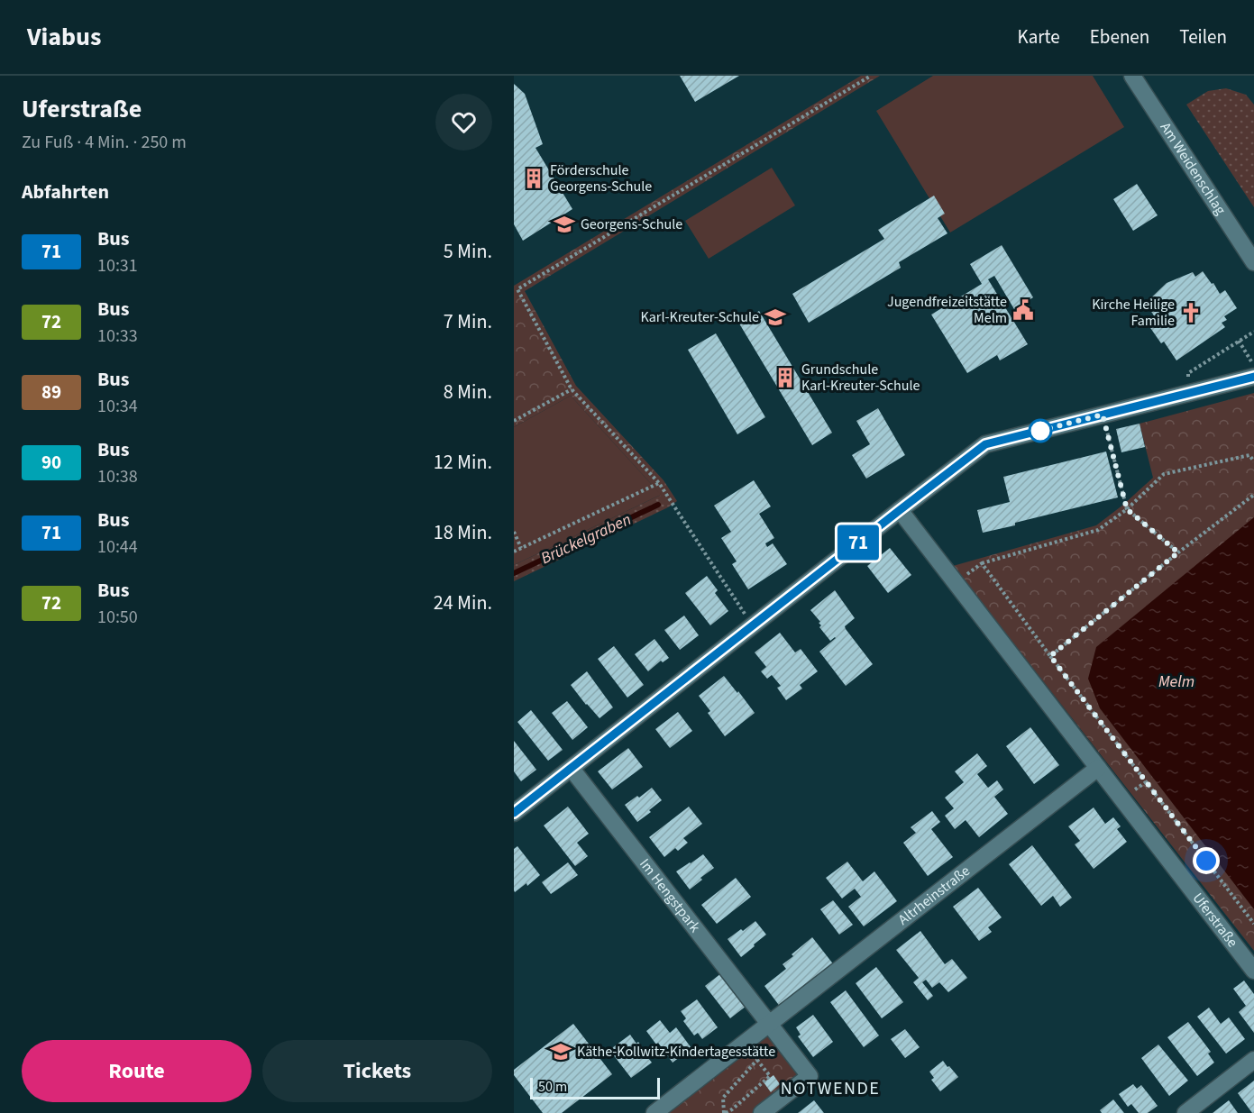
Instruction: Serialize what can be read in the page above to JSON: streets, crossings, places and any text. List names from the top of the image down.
{
  "streets": {
    "street": [
      "Am Weidenschlag",
      "Im Hengstpark",
      "Altrheinstraße",
      "Uferstraße"
    ]
  },
  "crossings": [
    ["Im Hengstpark", "Altrheinstraße"],
    ["Altrheinstraße", "Uferstraße"]
  ],
  "districts": ["NOTWENDE"],
  "water": ["Brückelgraben", "Melm"],
  "places": {
    "building": ["Förderschule Georgens-Schule", "Grundschule Karl-Kreuter-Schule"],
    "school or university": ["Georgens-Schule", "Karl-Kreuter-Schule", "Käthe-Kollwitz-Kindertagesstätte"],
    "public building": ["Jugendfreizeitstätte Melm"],
    "church": ["Kirche Heilige Familie"]
  },
  "lines": ["bus line 71"],
  "scale_bar": "50 m",
  "page": {
    "header": "Viabus",
    "nav": ["Karte", "Ebenen", "Teilen"],
    "heading": [
      ["Uferstraße", "Zu Fuß · 4 Min. · 250 m"],
      "Abfahrten"
    ],
    "on_map": "71",
    "list": [
      {
        "mark": "71",
        "name": "Bus",
        "note": "10:31",
        "value": "5 Min."
      },
      {
        "mark": "72",
        "name": "Bus",
        "note": "10:33",
        "value": "7 Min."
      },
      {
        "mark": "89",
        "name": "Bus",
        "note": "10:34",
        "value": "8 Min."
      },
      {
        "mark": "90",
        "name": "Bus",
        "note": "10:38",
        "value": "12 Min."
      },
      {
        "mark": "71",
        "name": "Bus",
        "note": "10:44",
        "value": "18 Min."
      },
      {
        "mark": "72",
        "name": "Bus",
        "note": "10:50",
        "value": "24 Min."
      }
    ],
    "buttons": ["Route", "Tickets"],
    "scale": "50 m"
  }
}
